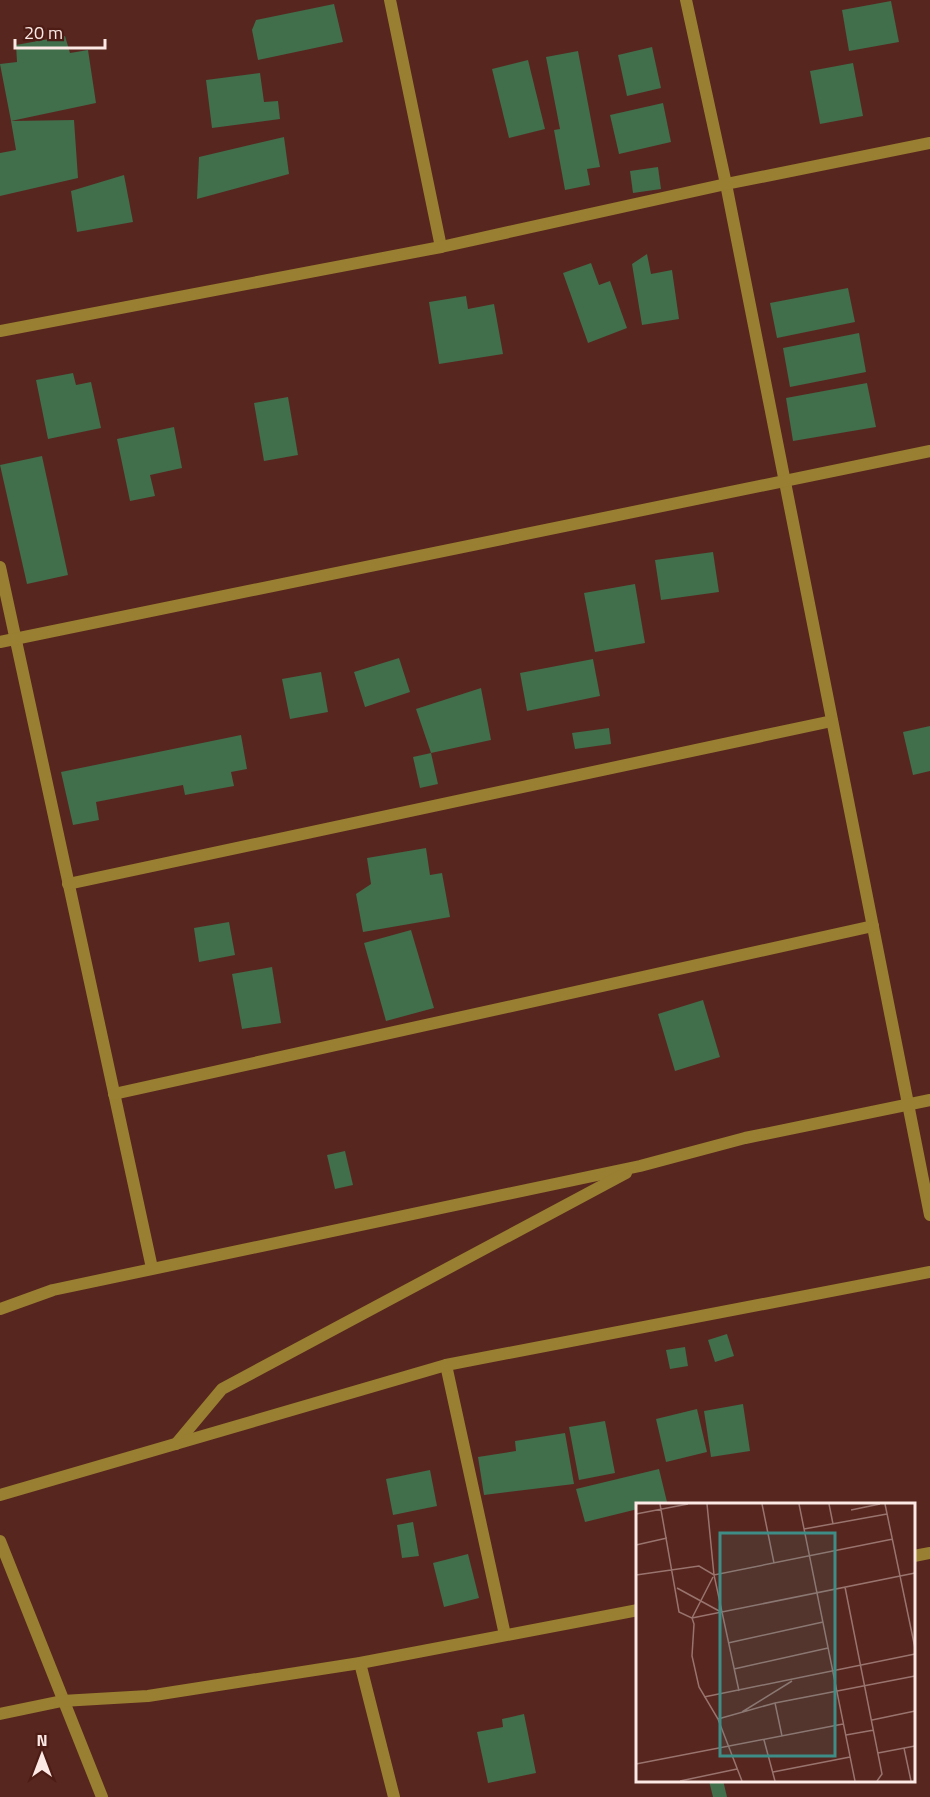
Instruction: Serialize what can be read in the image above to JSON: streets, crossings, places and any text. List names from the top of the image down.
{
  "scale_bar": "20 m",
  "north": "top"
}
